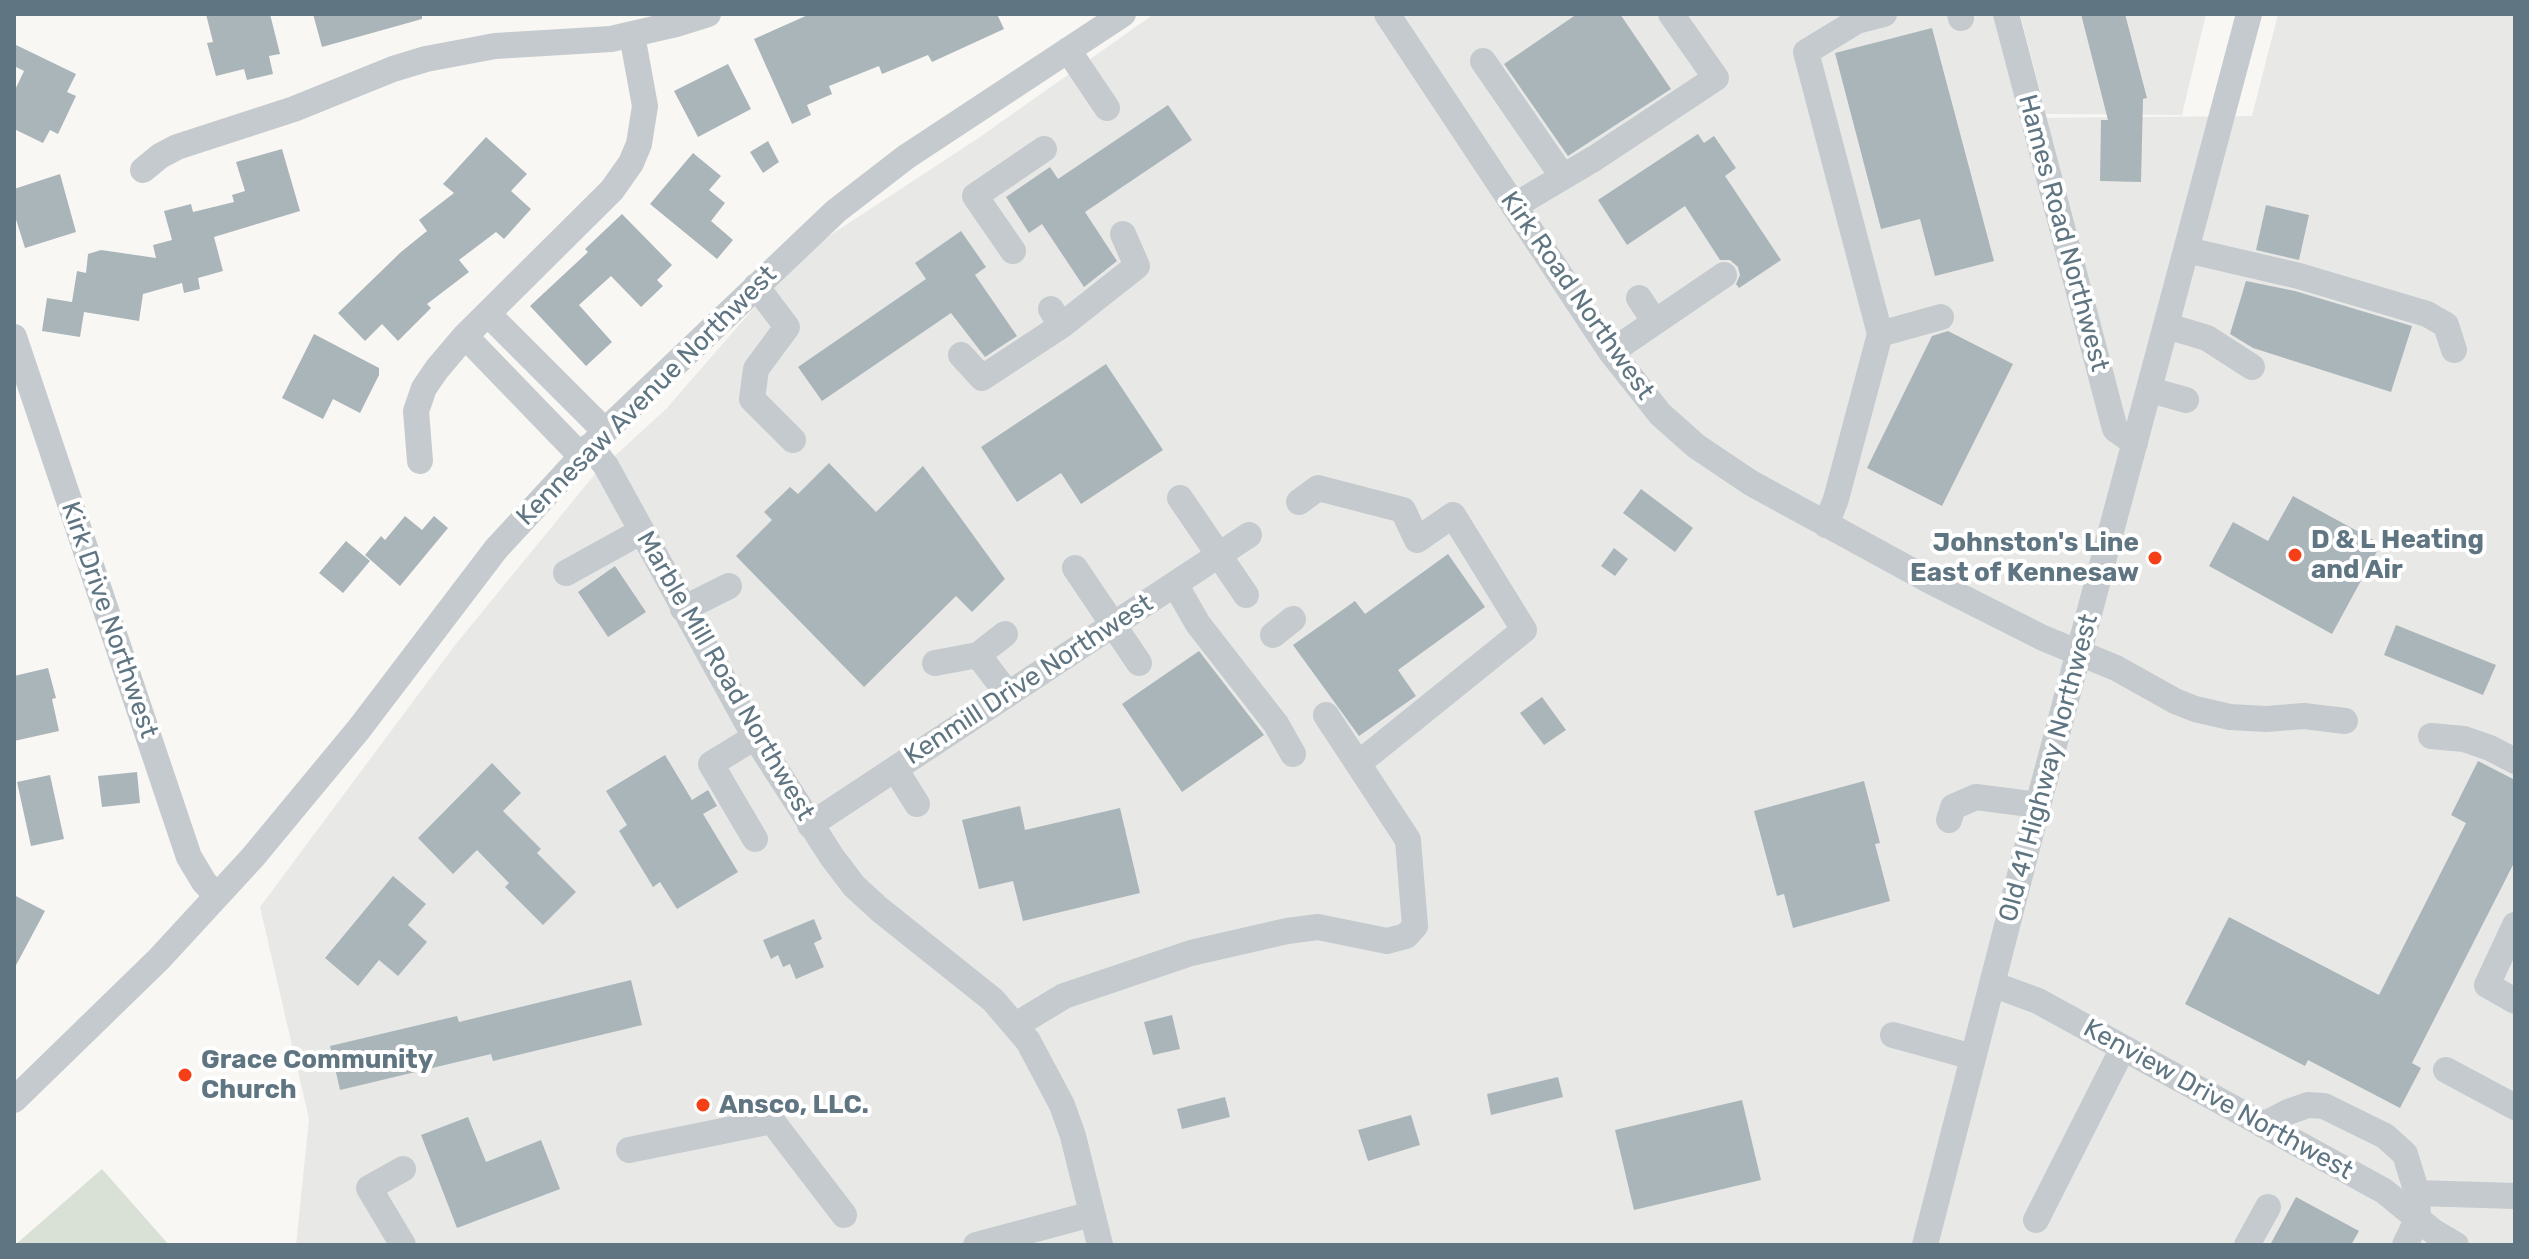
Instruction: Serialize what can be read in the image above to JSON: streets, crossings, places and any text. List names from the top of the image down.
{
  "streets": {
    "street": [
      "Hames Road Northwest",
      "Kirk Road Northwest",
      "Kennesaw Avenue Northwest",
      "Kirk Drive Northwest",
      "Marble Mill Road Northwest",
      "Kenmill Drive Northwest",
      "Old 41 Highway Northwest",
      "Kenview Drive Northwest"
    ]
  },
  "crossings": [
    ["Hames Road Northwest", "Old 41 Highway Northwest"],
    ["Kirk Road Northwest", "Old 41 Highway Northwest"],
    ["Kennesaw Avenue Northwest", "Kirk Drive Northwest"],
    ["Kennesaw Avenue Northwest", "Marble Mill Road Northwest"],
    ["Marble Mill Road Northwest", "Kenmill Drive Northwest"],
    ["Old 41 Highway Northwest", "Kenview Drive Northwest"]
  ],
  "places": [
    "D & L Heating and Air",
    "Johnston's Line East of Kennesaw",
    "Grace Community Church",
    "Ansco, LLC."
  ]
}
